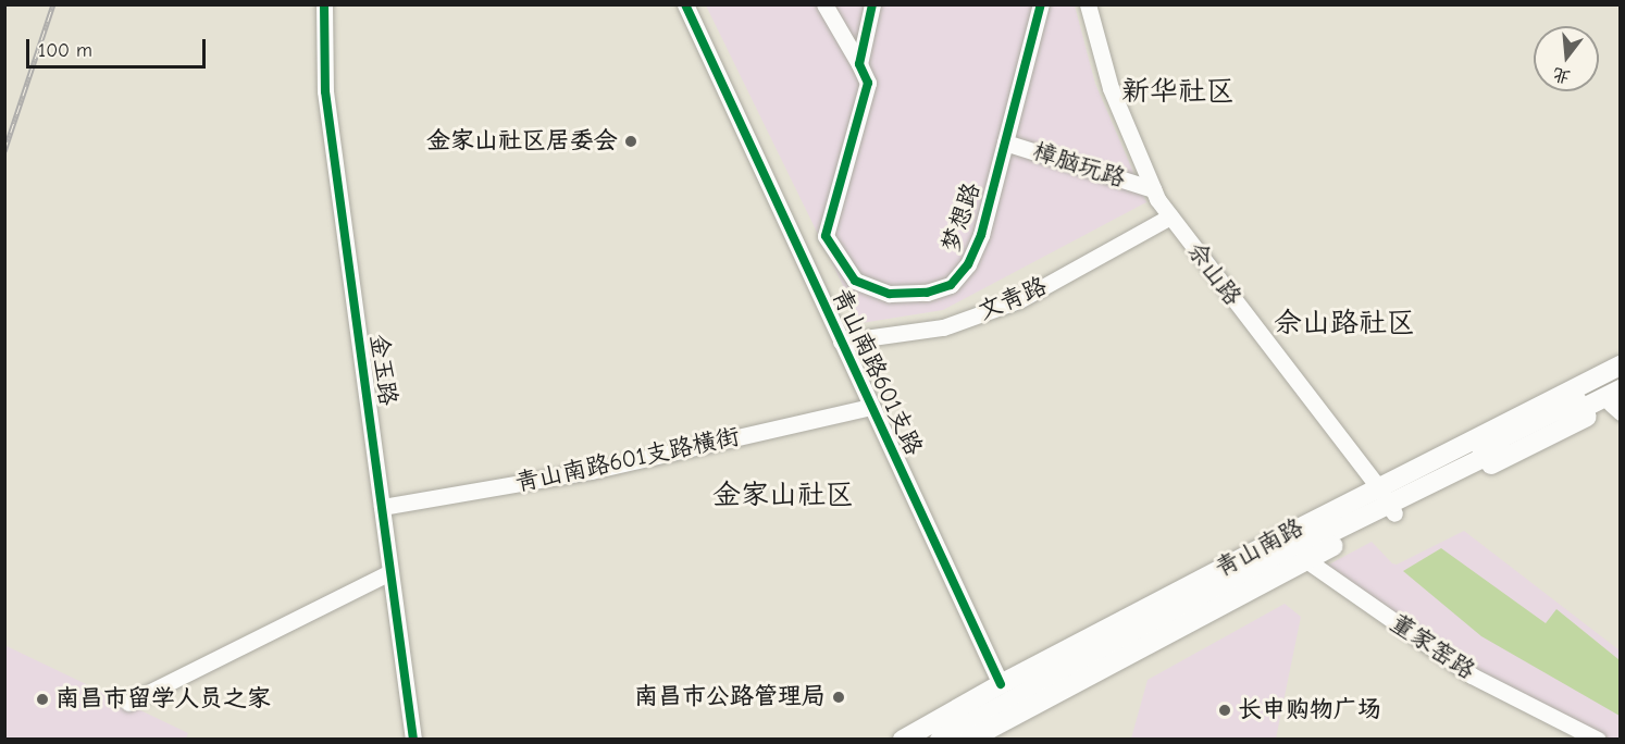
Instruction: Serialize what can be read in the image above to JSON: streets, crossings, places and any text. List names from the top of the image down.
{
  "streets": {
    "main road": ["青山南路"],
    "street": [
      "樟脑玩路",
      "梦想路",
      "佘山路",
      "文青路",
      "金玉路",
      "青山南路601支路",
      "青山南路601支路横街",
      "董家窑路"
    ]
  },
  "crossings": [
    ["樟脑玩路", "梦想路"],
    ["樟脑玩路", "佘山路"],
    ["佘山路", "文青路"],
    ["佘山路", "青山南路"],
    ["文青路", "青山南路601支路"],
    ["金玉路", "青山南路601支路横街"],
    ["青山南路601支路", "青山南路601支路横街"],
    ["青山南路601支路", "青山南路"],
    ["青山南路", "董家窑路"]
  ],
  "districts": ["新华社区", "佘山路社区", "金家山社区"],
  "places": [
    "金家山社区居委会",
    "南昌市公路管理局",
    "南昌市留学人员之家",
    "长申购物广场"
  ],
  "scale_bar": "100 m",
  "north": "bottom"
}
